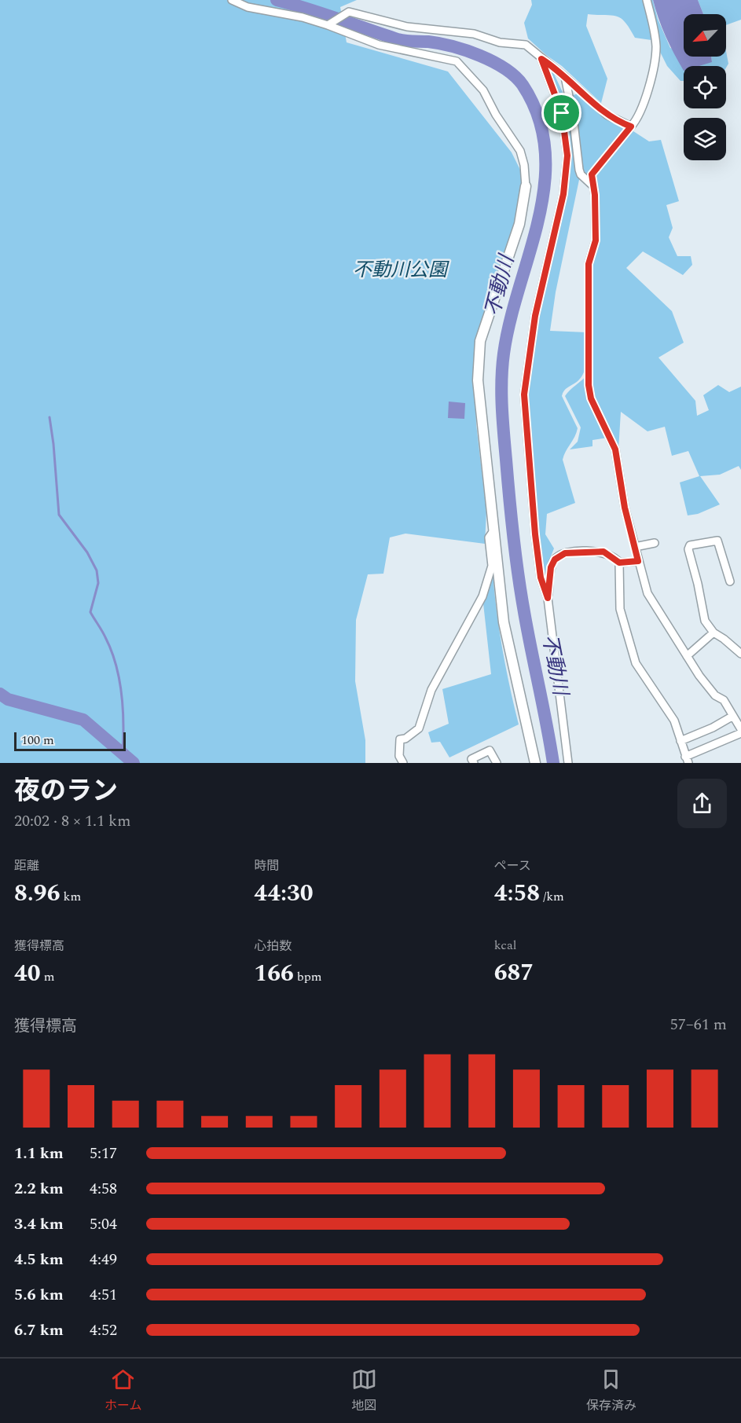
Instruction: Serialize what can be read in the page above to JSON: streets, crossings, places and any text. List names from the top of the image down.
{
  "water": ["不動川"],
  "parks": ["不動川公園"],
  "scale_bar": "100 m",
  "north": "bottom left",
  "page": {
    "scale": "100 m",
    "heading": ["夜のラン", "20:02 · 8 × 1.1 km"],
    "stats": [
      ["距離", "8.96 km"],
      ["時間", "44:30"],
      ["ペース", "4:58 /km"],
      ["獲得標高", "40 m"],
      ["心拍数", "166 bpm"],
      ["kcal", "687"]
    ],
    "chart": ["獲得標高", "57–61 m"],
    "list": [
      {
        "name": "1.1 km",
        "note": "5:17"
      },
      {
        "name": "2.2 km",
        "note": "4:58"
      },
      {
        "name": "3.4 km",
        "note": "5:04"
      },
      {
        "name": "4.5 km",
        "note": "4:49"
      },
      {
        "name": "5.6 km",
        "note": "4:51"
      },
      {
        "name": "6.7 km",
        "note": "4:52"
      }
    ],
    "tabs": ["ホーム", "地図", "保存済み"]
  }
}
